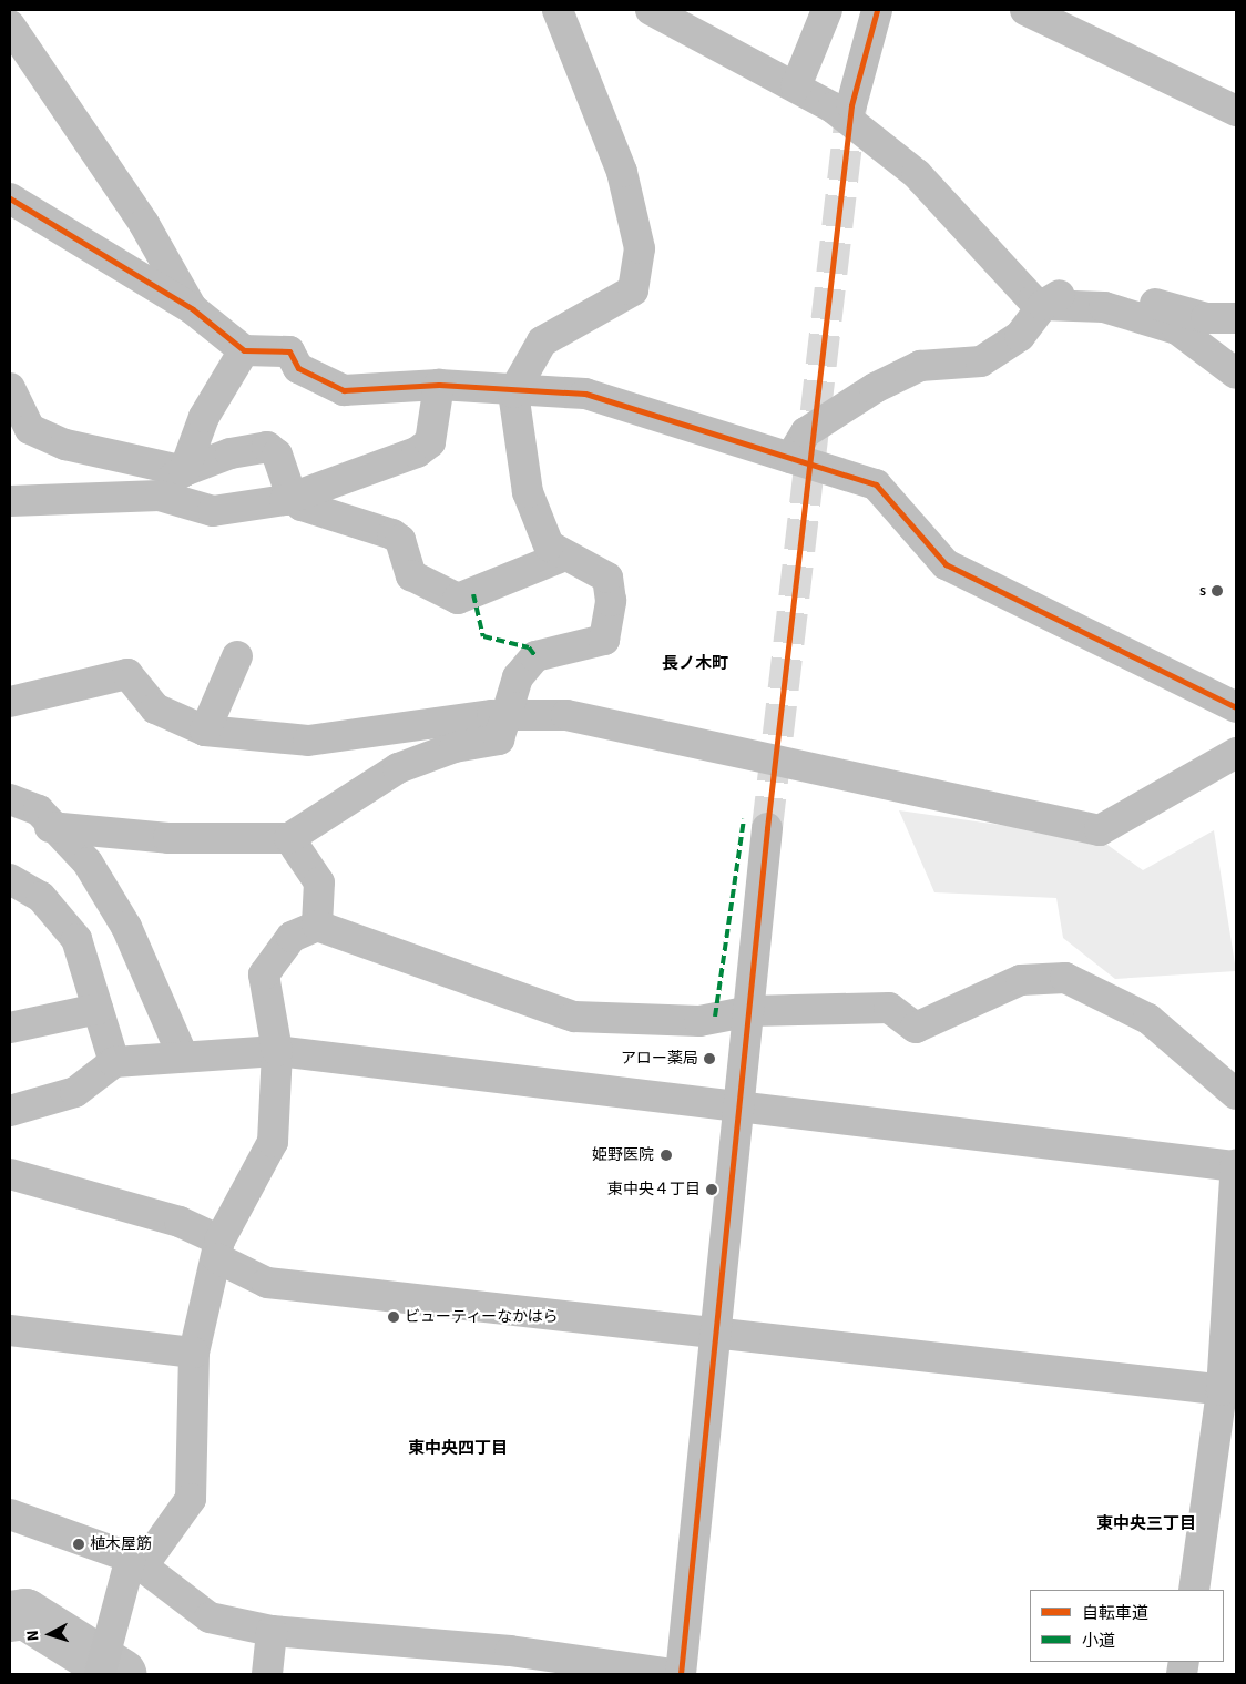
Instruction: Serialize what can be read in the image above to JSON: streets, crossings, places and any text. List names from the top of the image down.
{
  "districts": ["長ノ木町", "東中央四丁目", "東中央三丁目"],
  "places": [
    "s",
    "アロー薬局",
    "姫野医院",
    "東中央４丁目",
    "ビューティーなかはら",
    "植木屋筋"
  ],
  "legend": ["自転車道", "小道"],
  "north": "left"
}
